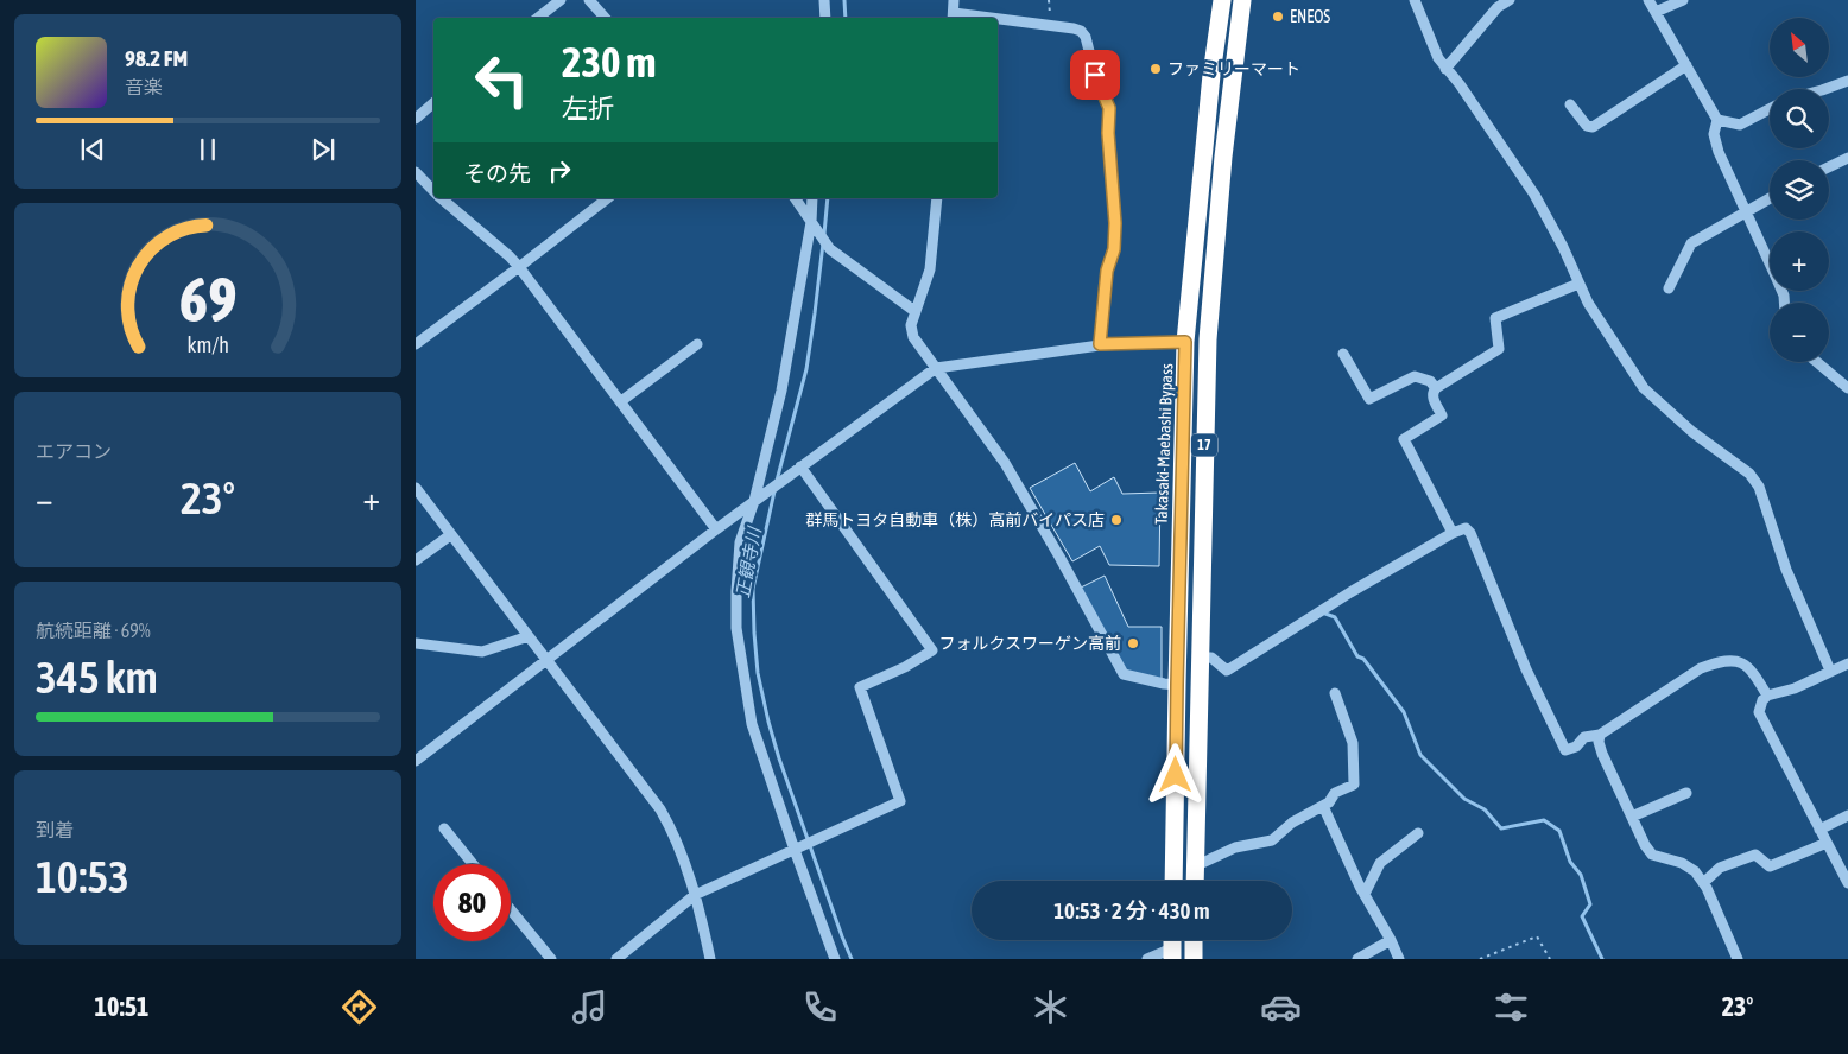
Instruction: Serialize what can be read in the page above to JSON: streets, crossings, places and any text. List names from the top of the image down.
{
  "streets": {
    "highway": ["Takasaki-Maebashi Bypass", "17"]
  },
  "water": ["正観寺川"],
  "places": [
    "ENEOS",
    "ファミリーマート",
    "群馬トヨタ自動車（株）高前バイパス店",
    "フォルクスワーゲン高前"
  ],
  "north": "top left",
  "page": {
    "map_buttons": ["+", "−"],
    "turn": ["230 m", "左折"],
    "song": ["98.2 FM", "音楽"],
    "then": "その先",
    "tile": [
      "エアコン",
      ["航続距離 · 69%", "345 km"],
      ["到着", "10:53"]
    ],
    "heat": ["−", "23°", "+"],
    "limit": "80",
    "trip": "10:53 · 2 分 · 430 m",
    "tabs": ["10:51", "23°"],
    "gauge": ["69", "km/h"]
  }
}
